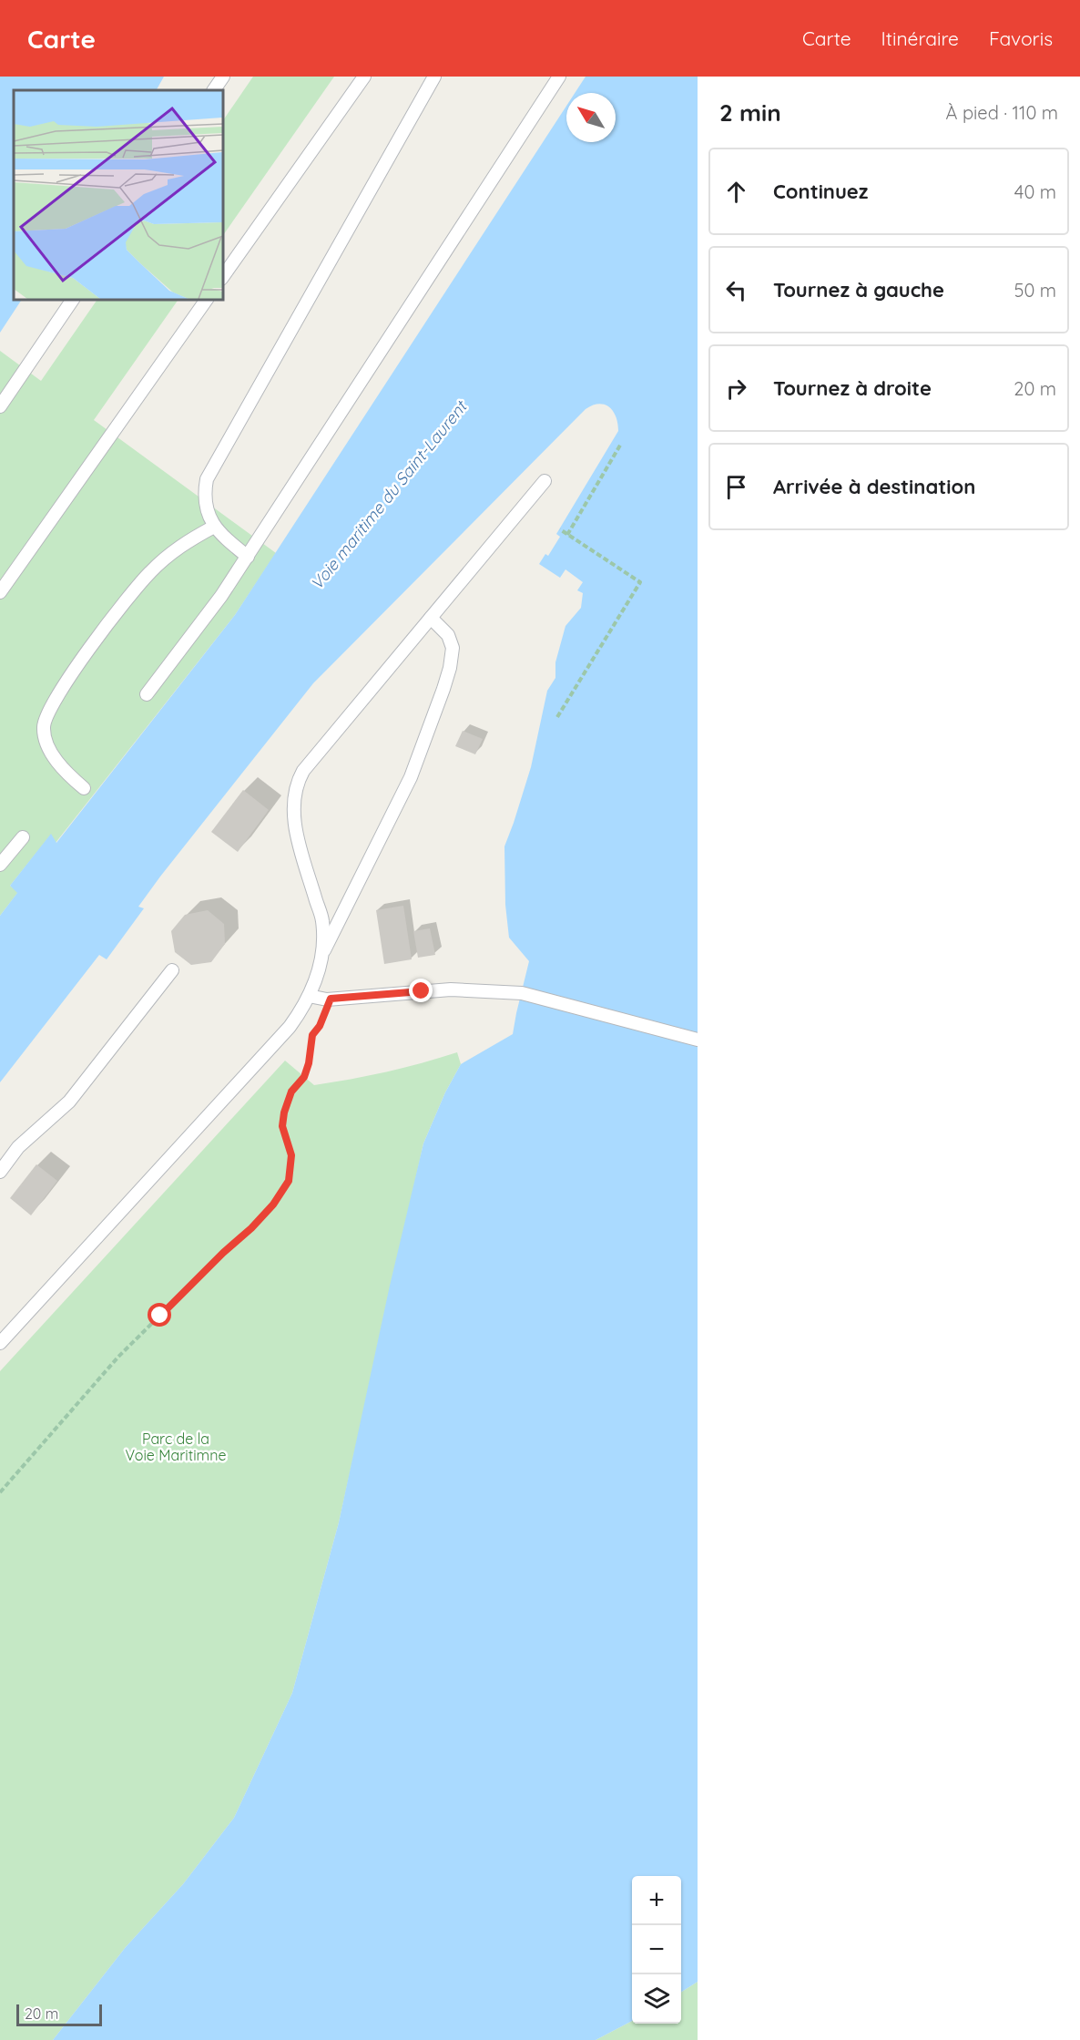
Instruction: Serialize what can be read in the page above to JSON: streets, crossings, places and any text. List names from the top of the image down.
{
  "water": ["Voie maritime du Saint-Laurent"],
  "parks": ["Parc de la Voie Maritimne"],
  "scale_bar": "20 m",
  "north": "top left",
  "page": {
    "header": "Carte",
    "nav": ["Carte", "Itinéraire", "Favoris"],
    "heading": ["2 min", "À pied · 110 m"],
    "list": [
      ["Continuez", "40 m"],
      ["Tournez à gauche", "50 m"],
      ["Tournez à droite", "20 m"],
      "Arrivée à destination"
    ],
    "map_buttons": ["+", "−"],
    "scale": "20 m"
  }
}
